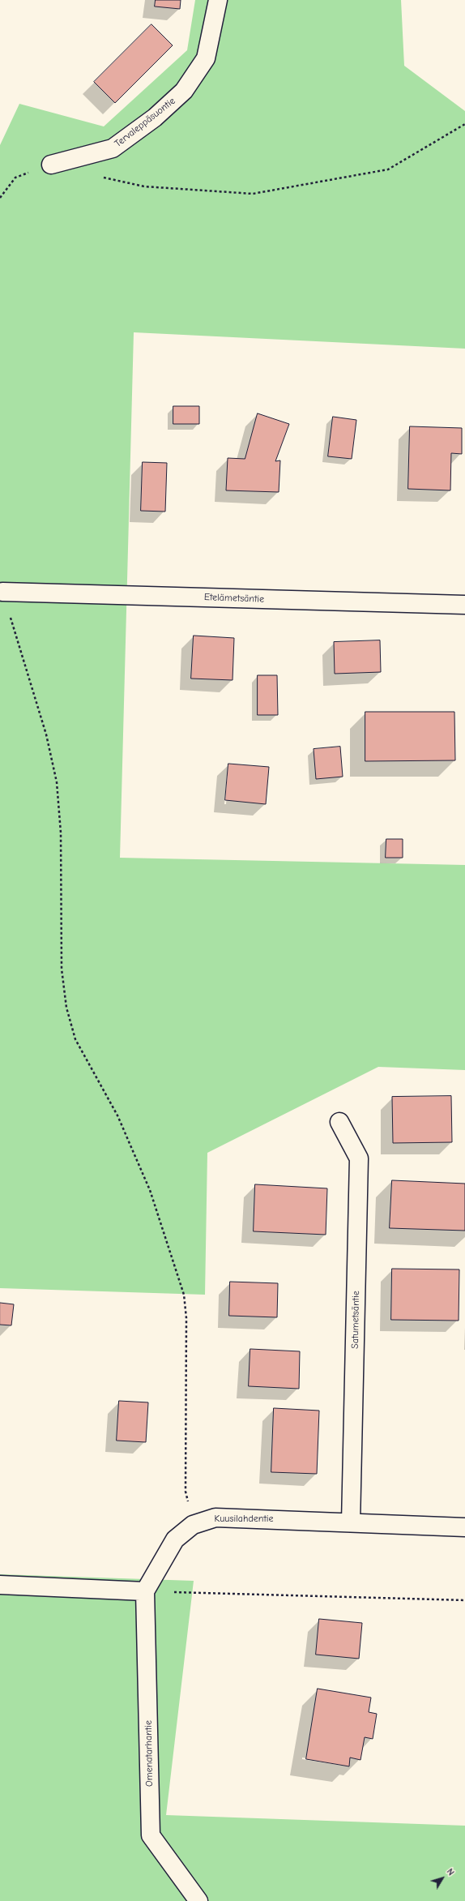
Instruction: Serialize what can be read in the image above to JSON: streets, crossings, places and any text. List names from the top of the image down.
{
  "streets": {
    "street": [
      "Tervaleppäsuontie",
      "Etelämetsäntie",
      "Satumetsäntie",
      "Kuusilahdentie",
      "Omenatarhantie"
    ]
  },
  "crossings": [
    ["Satumetsäntie", "Kuusilahdentie"],
    ["Kuusilahdentie", "Omenatarhantie"]
  ],
  "north": "top right"
}
